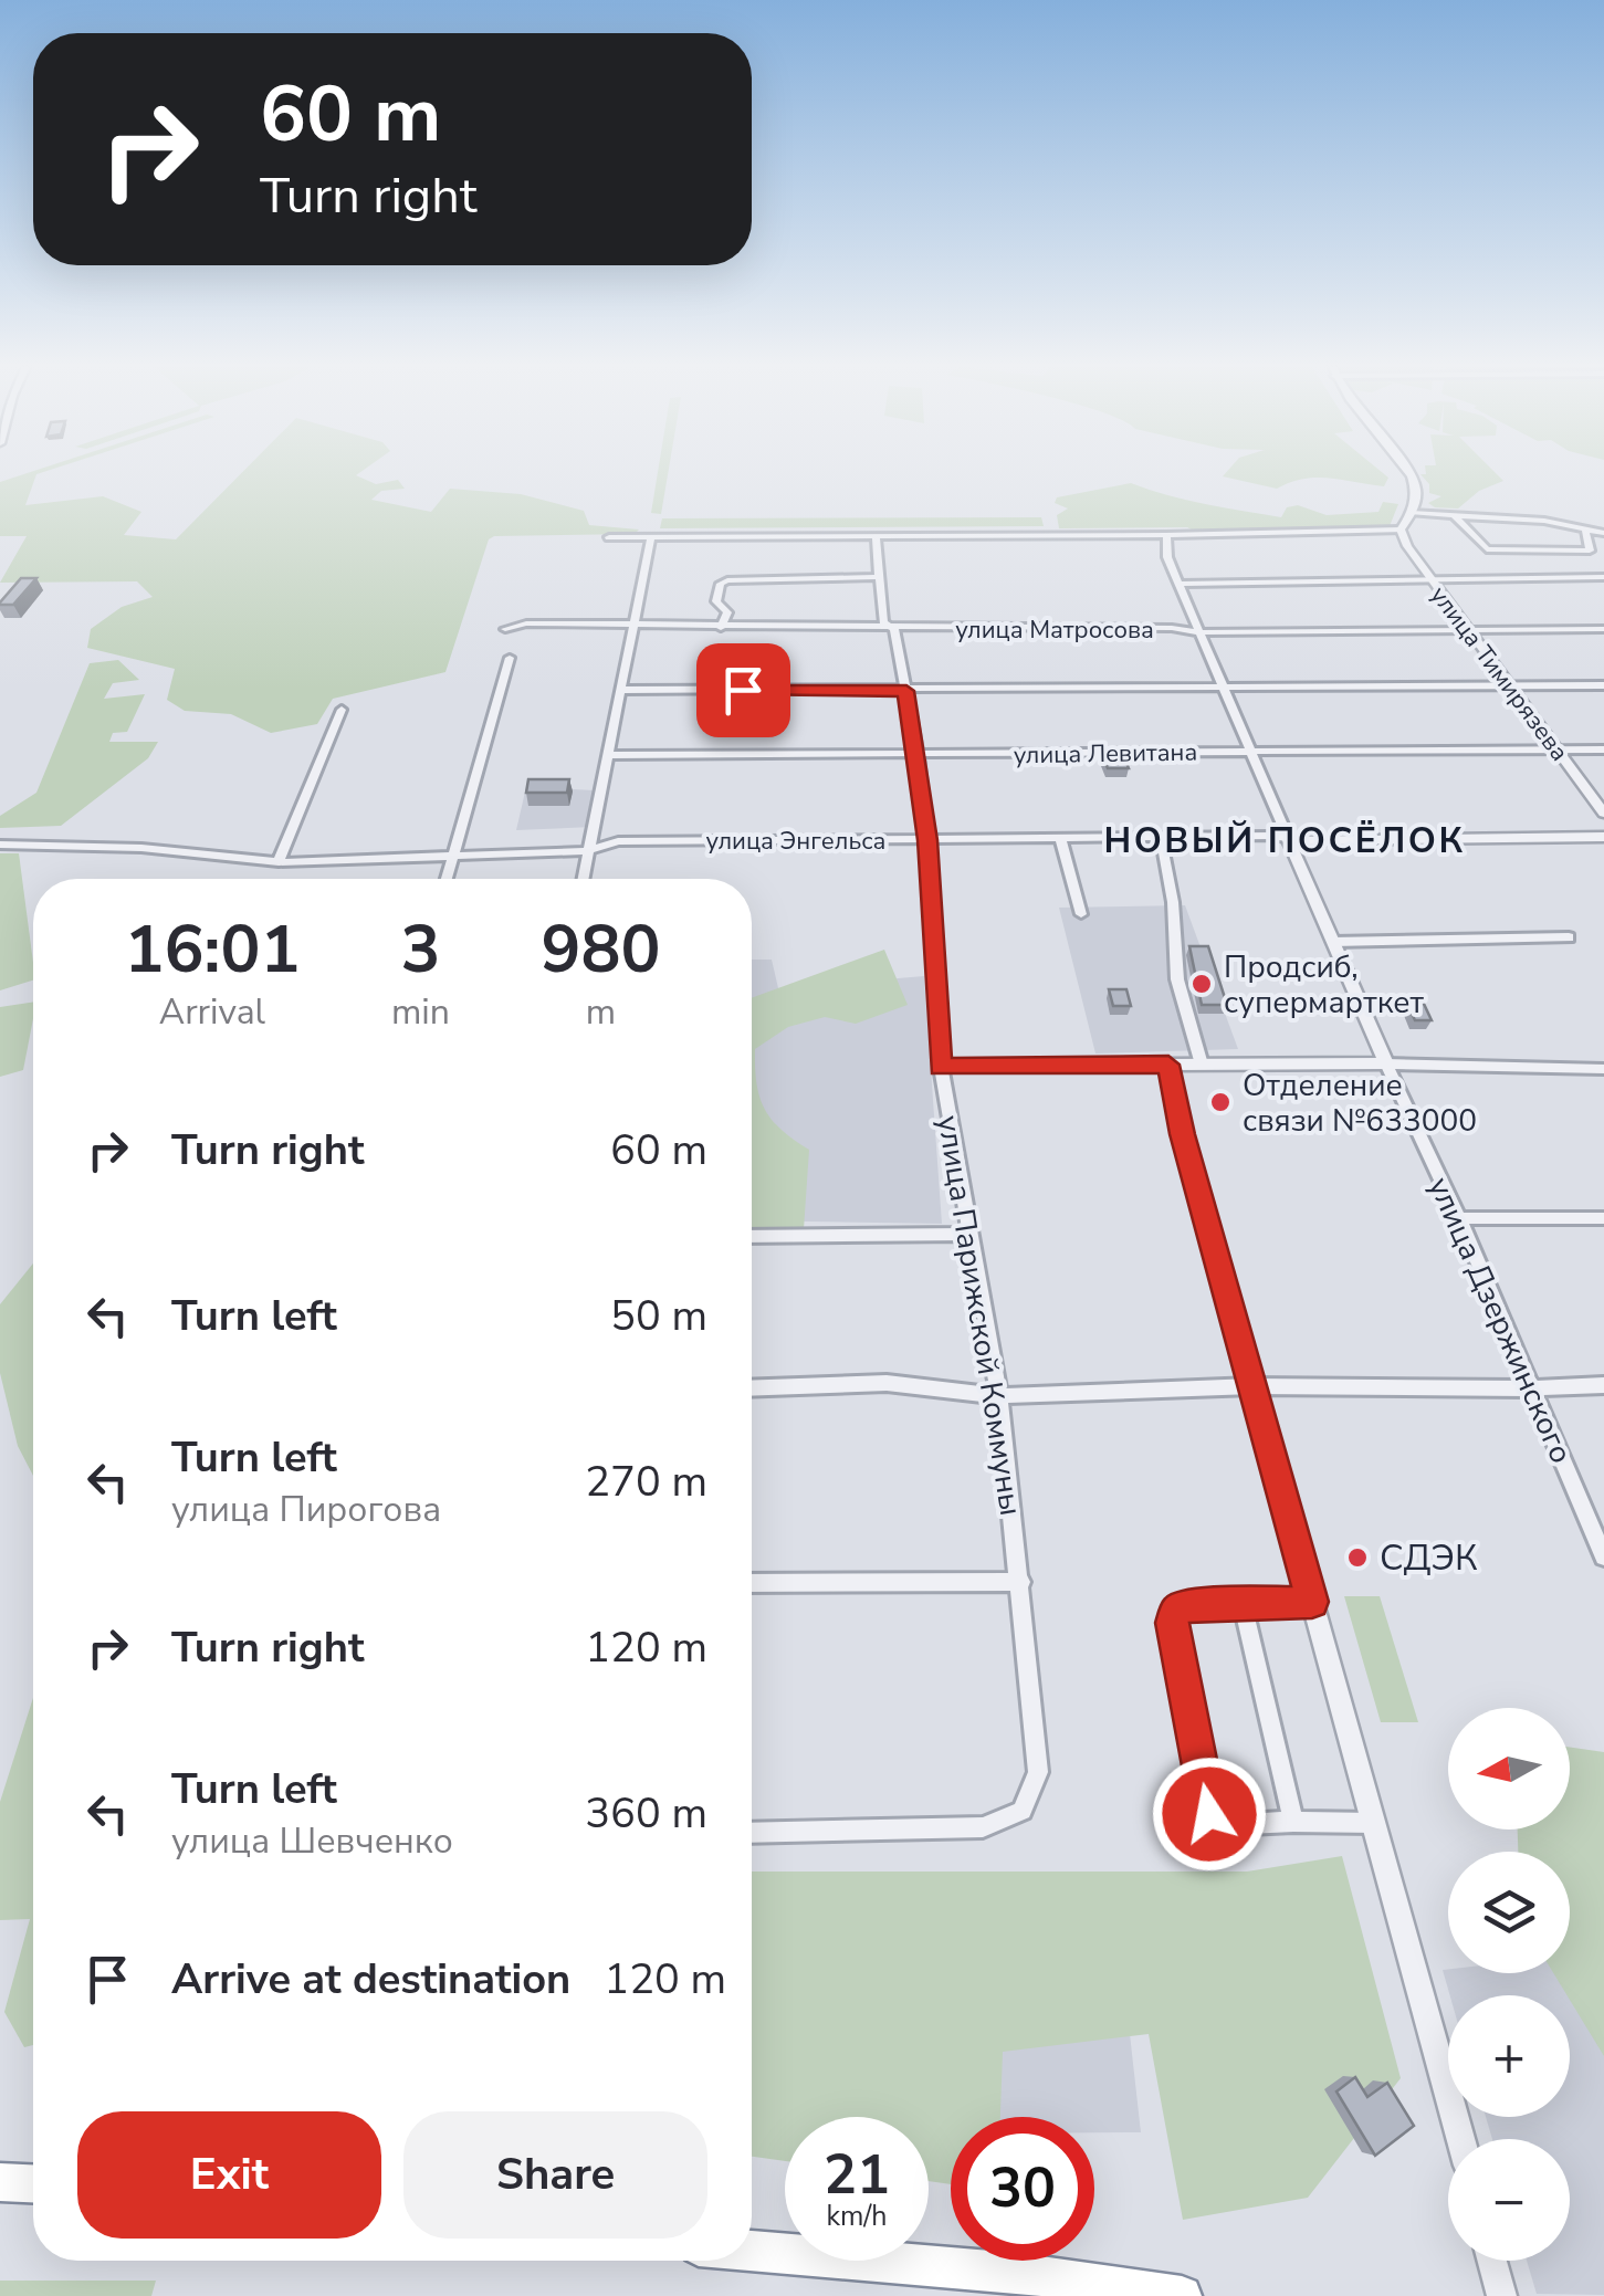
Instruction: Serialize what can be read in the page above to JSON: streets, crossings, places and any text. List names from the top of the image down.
{
  "streets": {
    "street": [
      "улица Матросова",
      "улица Тимирязева",
      "улица Левитана",
      "улица Энгельса",
      "улица Парижской Коммуны",
      "улица Дзержинского"
    ]
  },
  "crossings": [
    ["улица Матросова", "улица Тимирязева"],
    ["улица Матросова", "улица Парижской Коммуны"],
    ["улица Матросова", "улица Дзержинского"],
    ["улица Тимирязева", "улица Левитана"],
    ["улица Левитана", "улица Парижской Коммуны"],
    ["улица Левитана", "улица Дзержинского"],
    ["улица Энгельса", "улица Парижской Коммуны"],
    ["улица Энгельса", "улица Дзержинского"]
  ],
  "districts": ["НОВЫЙ ПОСЁЛОК"],
  "places": ["Продсиб, супермарткет", "Отделение связи №633000", "СДЭК"],
  "north": "left",
  "page": {
    "turn": ["60 m", "Turn right"],
    "eta": [
      "16:01",
      "Arrival",
      "3",
      "min",
      "980",
      "m"
    ],
    "list": [
      {
        "name": "Turn right",
        "value": "60 m"
      },
      {
        "name": "Turn left",
        "value": "50 m"
      },
      {
        "name": "Turn left",
        "note": "улица Пирогова",
        "value": "270 m"
      },
      {
        "name": "Turn right",
        "value": "120 m"
      },
      {
        "name": "Turn left",
        "note": "улица Шевченко",
        "value": "360 m"
      },
      {
        "name": "Arrive at destination",
        "value": "120 m"
      }
    ],
    "map_buttons": ["+", "−"],
    "buttons": ["Exit", "Share"],
    "speed": "21 km/h",
    "limit": "30"
  }
}
